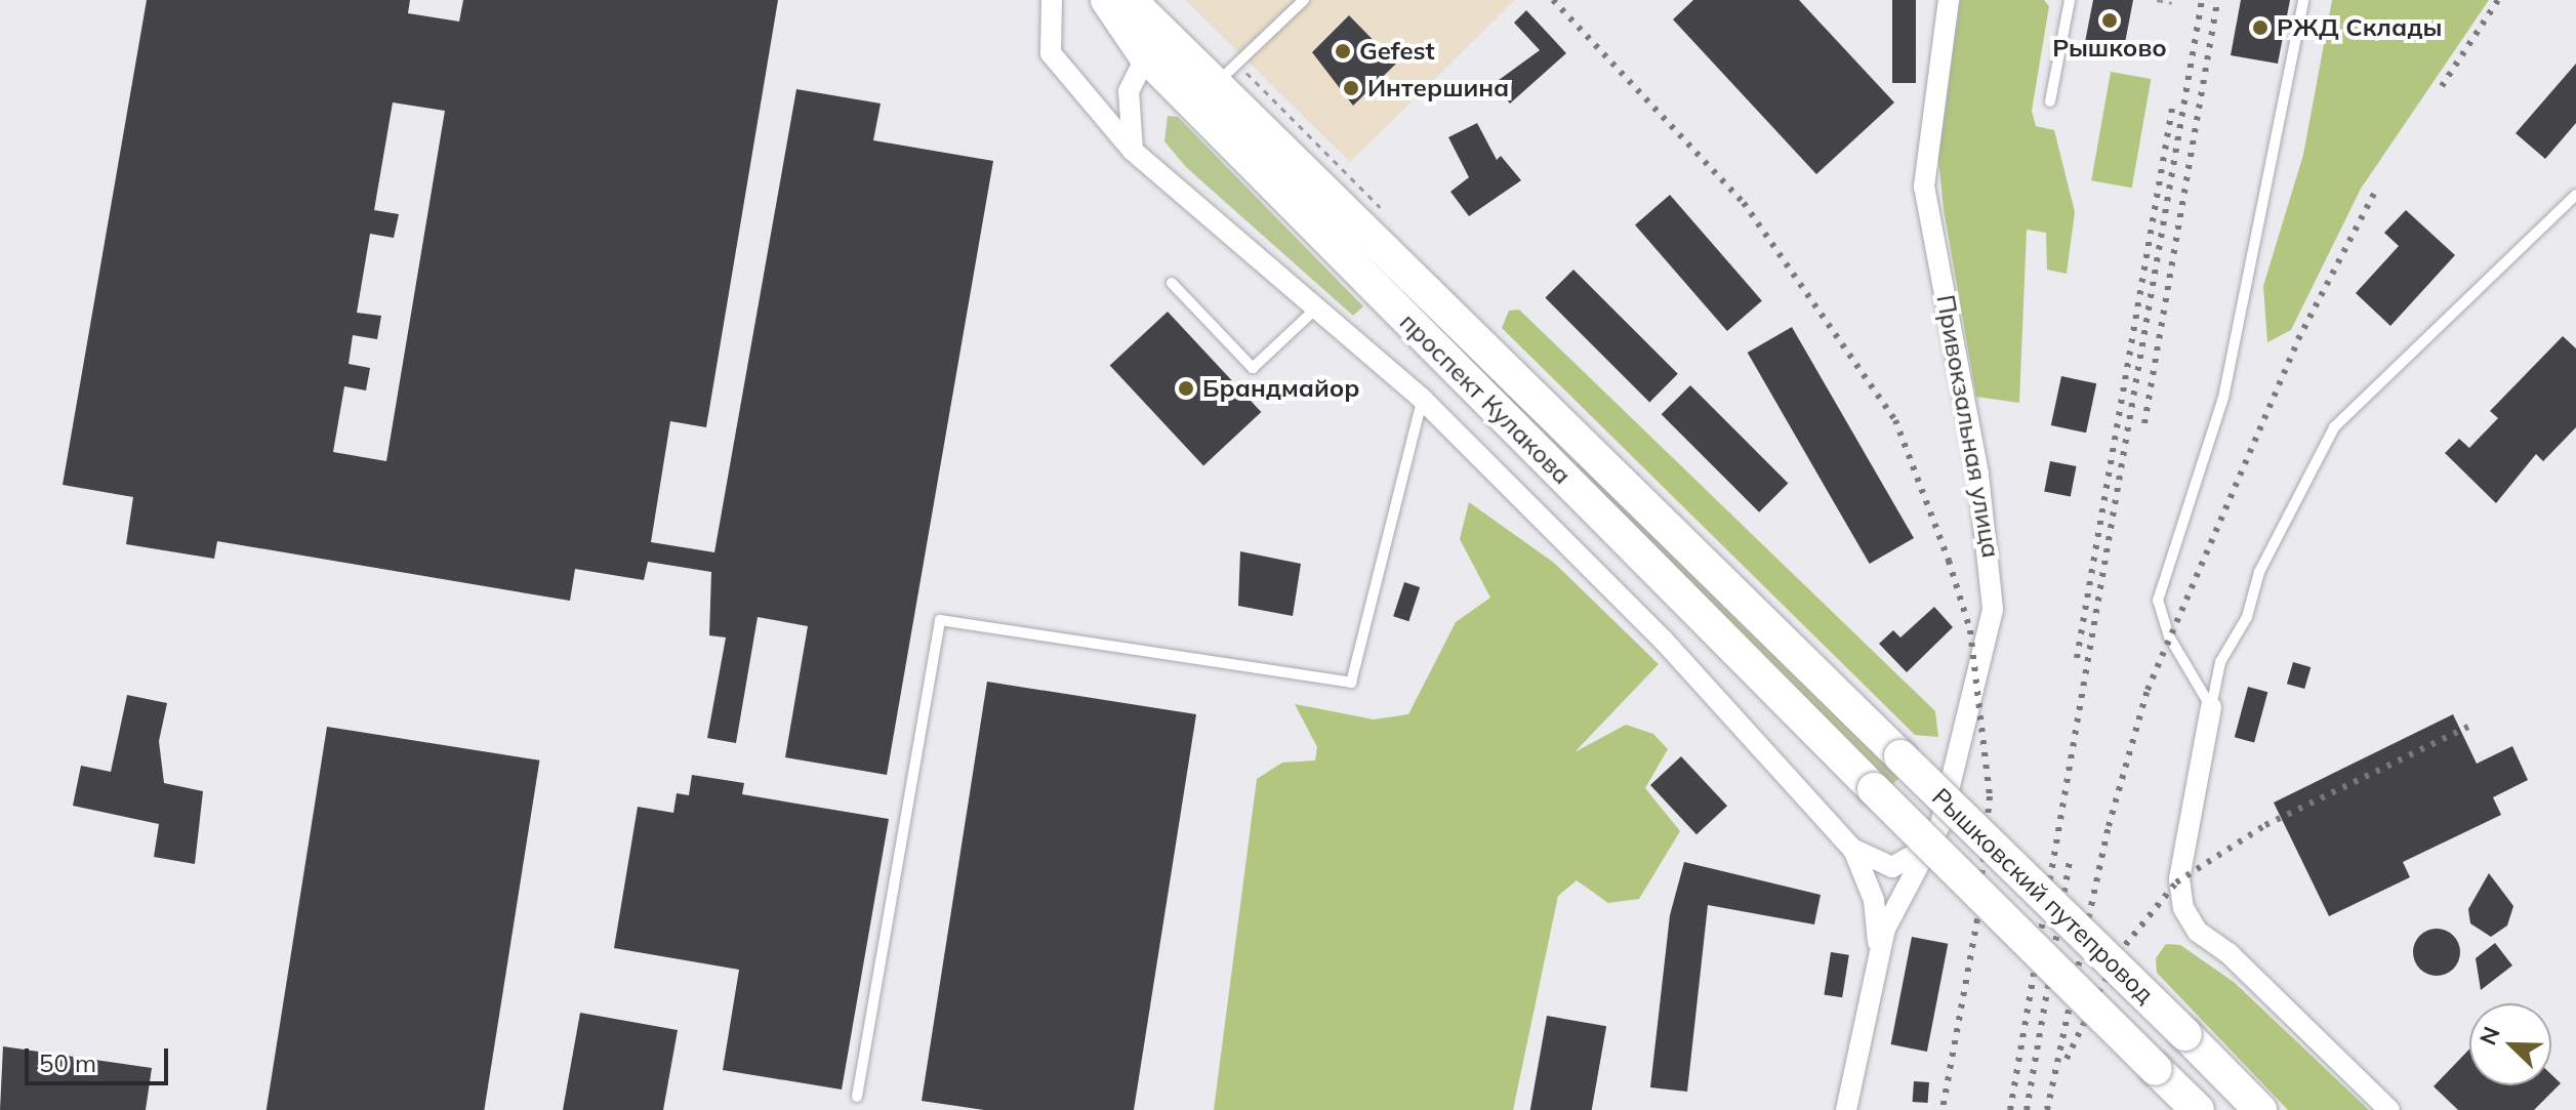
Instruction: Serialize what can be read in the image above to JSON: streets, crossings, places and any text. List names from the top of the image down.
{
  "streets": {
    "main road": ["проспект Кулакова", "Рышковский путепровод"],
    "street": ["Привокзальная улица"]
  },
  "crossings": [
    ["проспект Кулакова", "Рышковский путепровод"]
  ],
  "places": [
    "Рышково",
    "РЖД Склады",
    "Gefest",
    "Интершина",
    "Брандмайор"
  ],
  "scale_bar": "50 m",
  "north": "top left"
}
